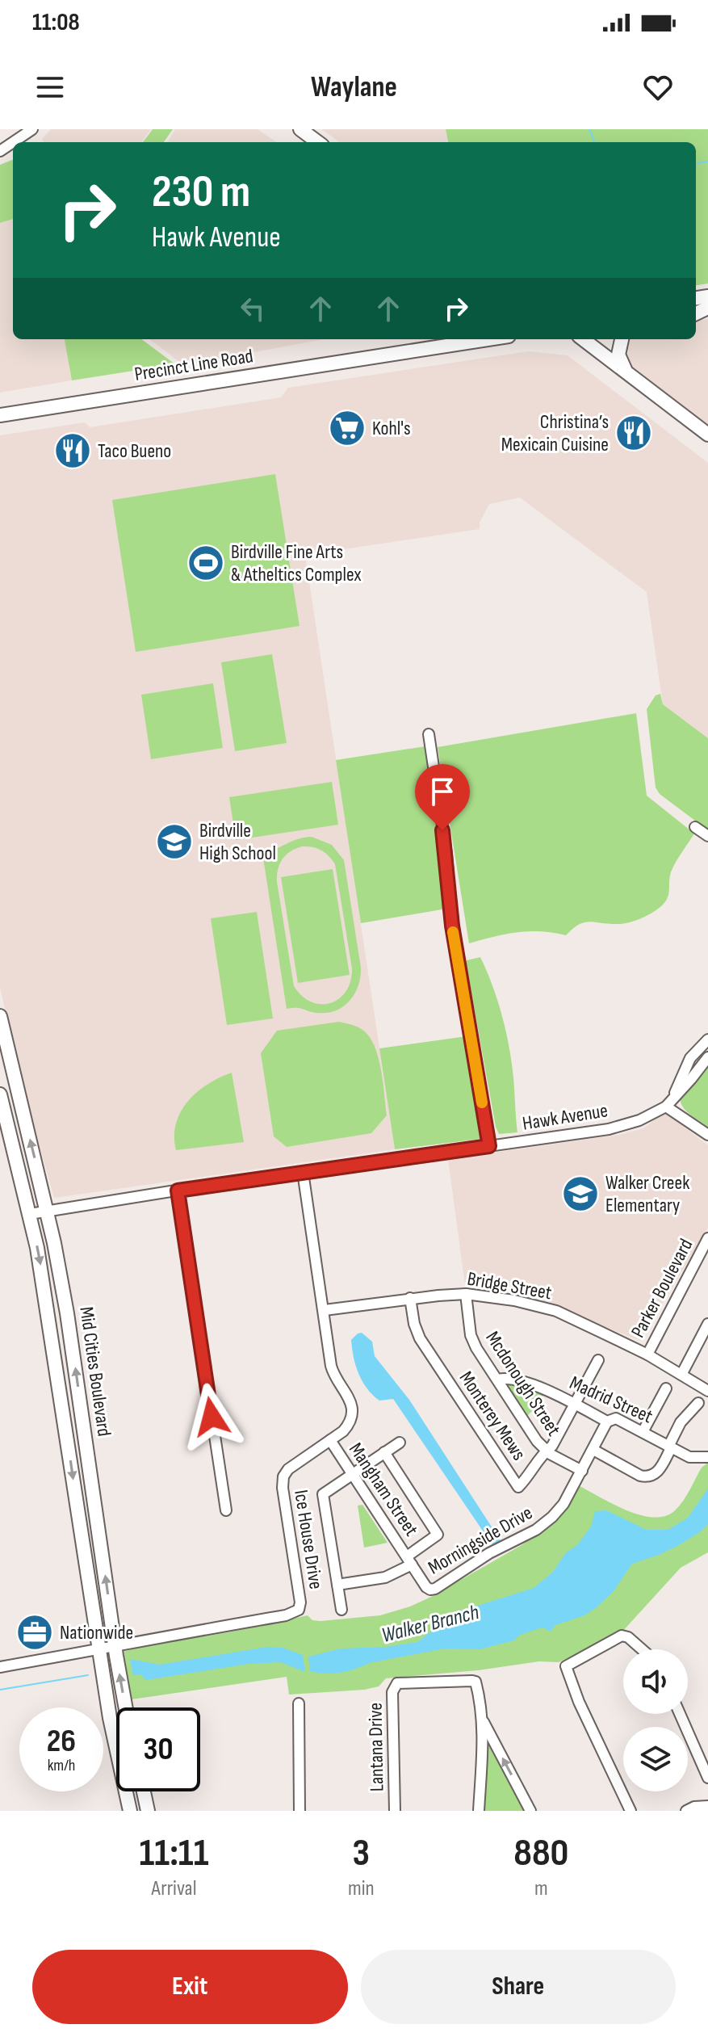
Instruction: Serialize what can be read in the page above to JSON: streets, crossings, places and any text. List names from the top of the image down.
{
  "streets": {
    "main road": ["Precinct Line Road", "Mid Cities Boulevard"],
    "street": [
      "Hawk Avenue",
      "Bridge Street",
      "Parker Boulevard",
      "Mcdonough Street",
      "Madrid Street",
      "Monterey Mews",
      "Mangham Street",
      "Ice House Drive",
      "Morningside Drive",
      "Lantana Drive"
    ]
  },
  "crossings": [
    ["Hawk Avenue", "Mid Cities Boulevard"],
    ["Hawk Avenue", "Ice House Drive"],
    ["Bridge Street", "Parker Boulevard"],
    ["Bridge Street", "Mcdonough Street"],
    ["Bridge Street", "Monterey Mews"],
    ["Bridge Street", "Ice House Drive"],
    ["Mid Cities Boulevard", "Ice House Drive"],
    ["Mcdonough Street", "Madrid Street"],
    ["Mcdonough Street", "Monterey Mews"],
    ["Mcdonough Street", "Morningside Drive"],
    ["Madrid Street", "Monterey Mews"],
    ["Madrid Street", "Morningside Drive"],
    ["Mangham Street", "Ice House Drive"],
    ["Mangham Street", "Morningside Drive"]
  ],
  "water": ["Walker Branch"],
  "places": {
    "supermarket": ["Kohl's"],
    "restaurant": ["Christina’s Mexicain Cuisine", "Taco Bueno"],
    "sports": ["Birdville Fine Arts & Atheltics Complex"],
    "school or university": ["Birdville High School", "Walker Creek Elementary"],
    "office": ["Nationwide"]
  },
  "page": {
    "status": "11:08",
    "header": "Waylane",
    "turn": ["230 m", "Hawk Avenue"],
    "speed": "26 km/h",
    "limit": "30",
    "eta": [
      "11:11",
      "Arrival",
      "3",
      "min",
      "880",
      "m"
    ],
    "buttons": ["Exit", "Share"]
  }
}
